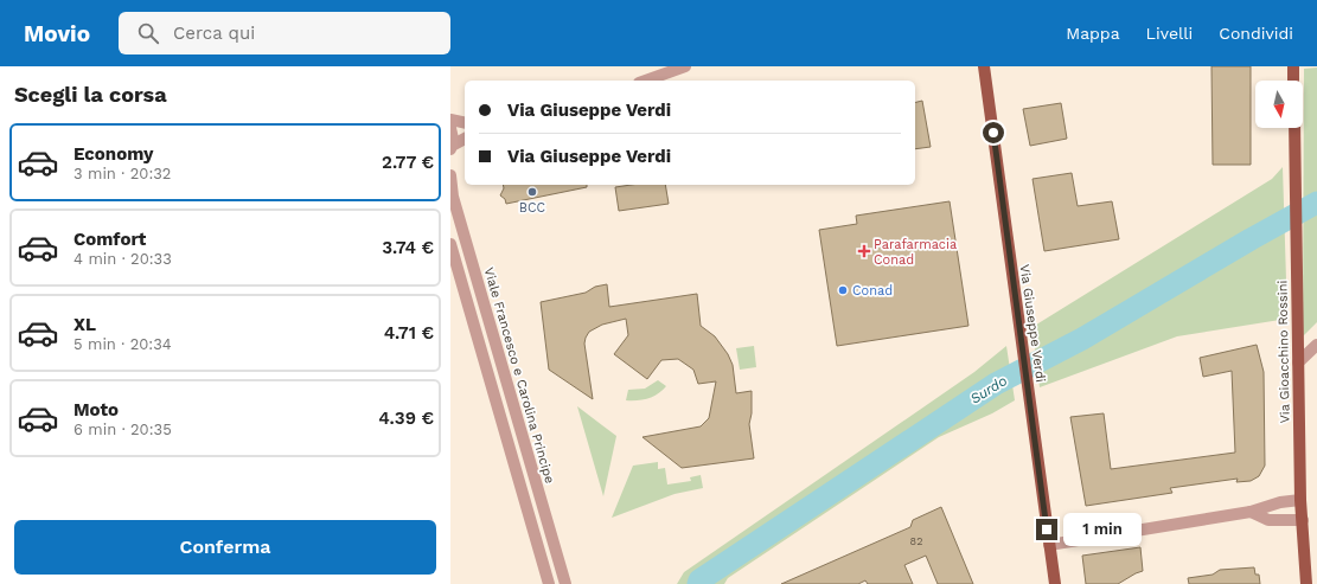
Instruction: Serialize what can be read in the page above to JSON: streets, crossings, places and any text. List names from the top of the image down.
{
  "streets": {
    "main road": ["Via Giuseppe Verdi", "Via Gioacchino Rossini"],
    "street": ["Viale Francesco e Carolina Principe"]
  },
  "water": ["Surdo"],
  "places": {
    "other": ["BCC", "Conad"],
    "health": ["Parafarmacia Conad"]
  },
  "house_numbers": ["82"],
  "north": "bottom",
  "page": {
    "header": "Movio",
    "search": "Cerca qui",
    "nav": ["Mappa", "Livelli", "Condividi"],
    "heading": "Scegli la corsa",
    "banner": ["Via Giuseppe Verdi", "Via Giuseppe Verdi"],
    "list": [
      {
        "name": "Economy",
        "note": "3 min · 20:32",
        "value": "2.77 €"
      },
      {
        "name": "Comfort",
        "note": "4 min · 20:33",
        "value": "3.74 €"
      },
      {
        "name": "XL",
        "note": "5 min · 20:34",
        "value": "4.71 €"
      },
      {
        "name": "Moto",
        "note": "6 min · 20:35",
        "value": "4.39 €"
      }
    ],
    "buttons": "Conferma",
    "bubble": "1 min"
  }
}
